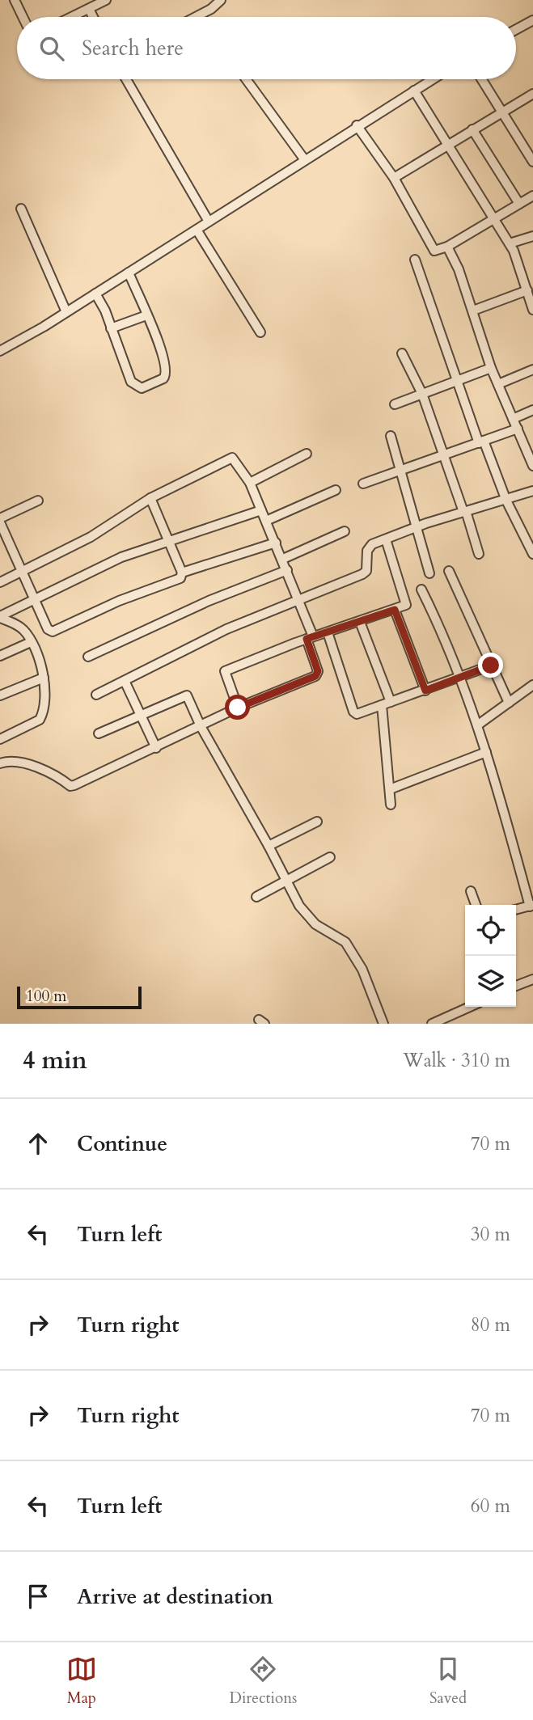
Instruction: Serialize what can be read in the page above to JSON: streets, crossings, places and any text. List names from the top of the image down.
{
  "scale_bar": "100 m",
  "page": {
    "search": "Search here",
    "scale": "100 m",
    "heading": ["4 min", "Walk · 310 m"],
    "list": [
      ["Continue", "70 m"],
      ["Turn left", "30 m"],
      ["Turn right", "80 m"],
      ["Turn right", "70 m"],
      ["Turn left", "60 m"],
      "Arrive at destination"
    ],
    "nav": ["Map", "Directions", "Saved"]
  }
}
